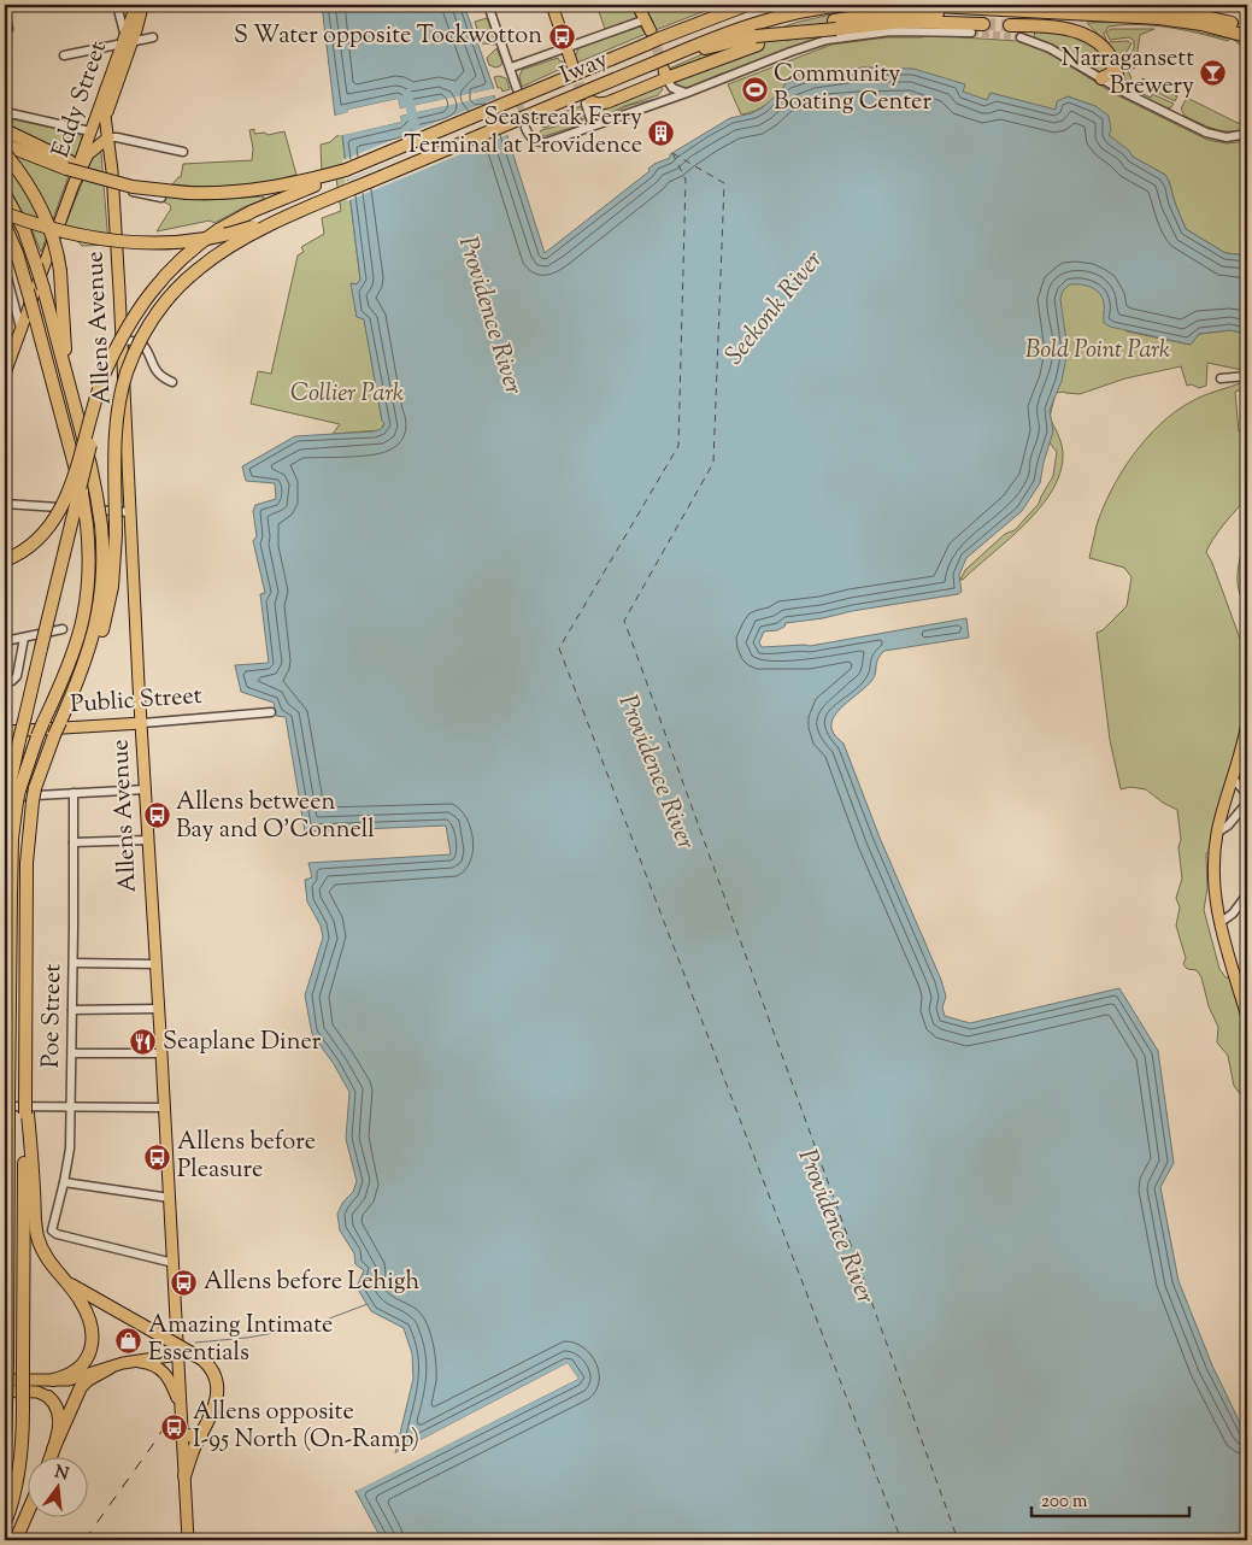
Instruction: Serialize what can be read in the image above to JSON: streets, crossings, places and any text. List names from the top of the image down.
{
  "streets": {
    "highway": ["Iway"],
    "main road": ["Eddy Street", "Allens Avenue", "Public Street"],
    "street": ["Poe Street"]
  },
  "crossings": [
    ["Eddy Street", "Allens Avenue"],
    ["Allens Avenue", "Public Street"],
    ["Allens Avenue", "Poe Street"]
  ],
  "water": ["Seekonk River", "Providence River"],
  "parks": ["Bold Point Park", "Collier Park"],
  "places": {
    "bus stop": [
      "S Water opposite Tockwotton",
      "Allens between Bay and O'Connell",
      "Allens before Pleasure",
      "Allens before Lehigh",
      "Allens opposite I-95 North (On-Ramp)"
    ],
    "bar": ["Narragansett Brewery"],
    "sports": ["Community Boating Center"],
    "building": ["Seastreak Ferry Terminal at Providence"],
    "restaurant": ["Seaplane Diner"],
    "shop": ["Amazing Intimate Essentials"]
  },
  "scale_bar": "200 m",
  "north": "top"
}
